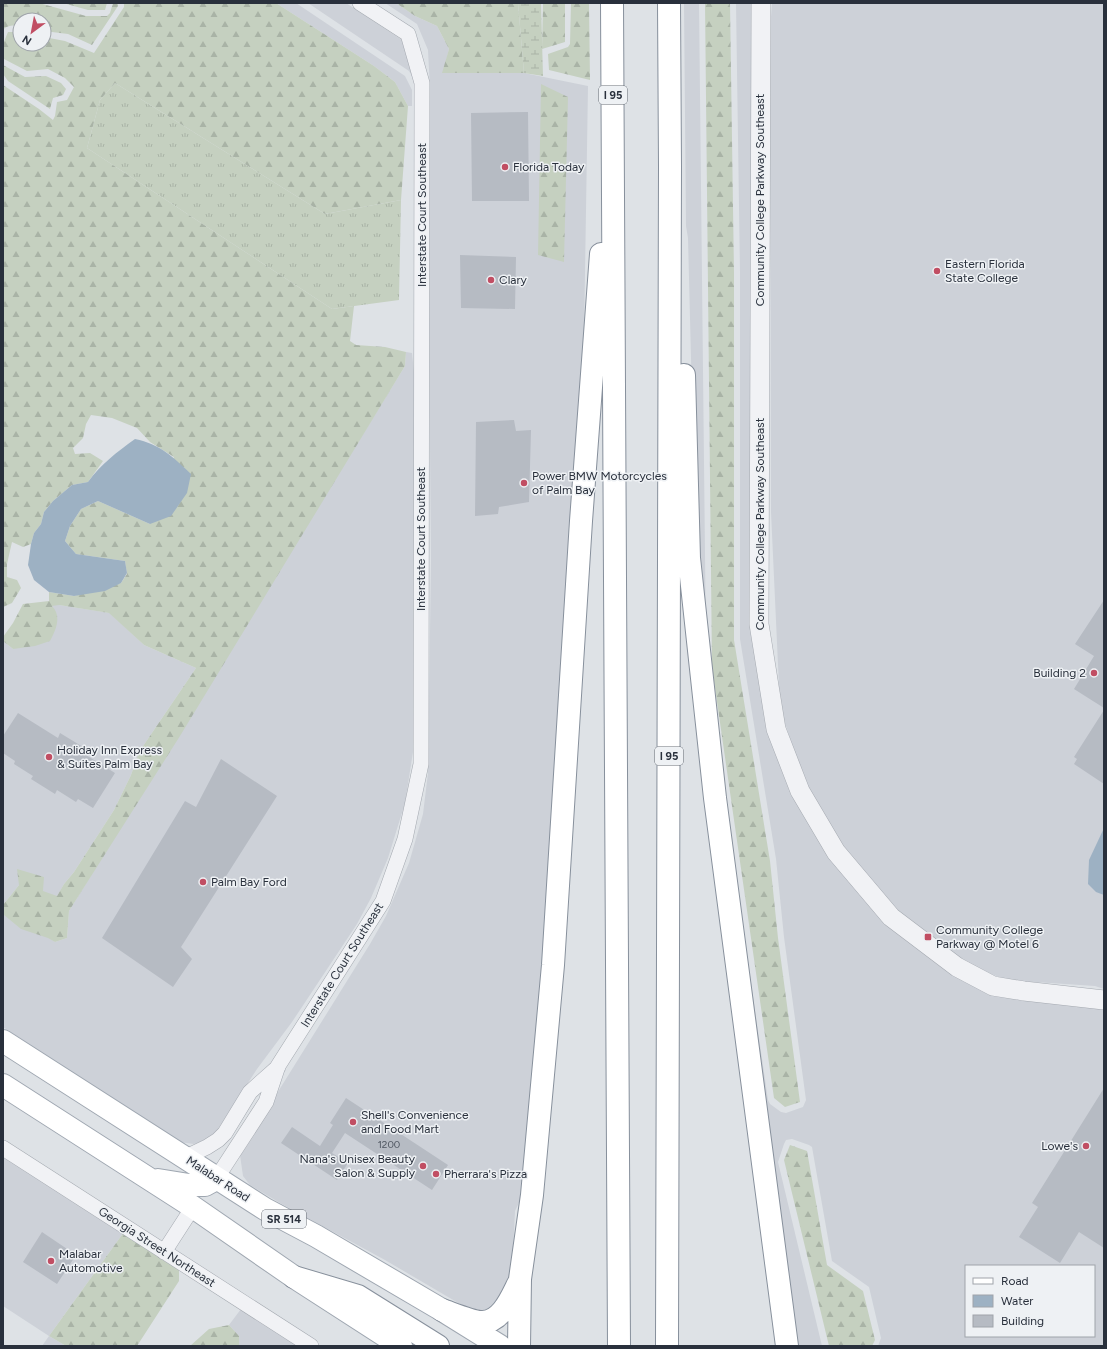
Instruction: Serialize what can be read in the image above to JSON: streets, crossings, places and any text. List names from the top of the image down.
{
  "streets": {
    "main road": ["I 95", "Malabar Road", "SR 514"],
    "street": ["Community College Parkway Southeast", "Interstate Court Southeast", "Georgia Street Northeast"]
  },
  "crossings": [
    ["Interstate Court Southeast", "Malabar Road"]
  ],
  "places": {
    "other": [
      "Florida Today",
      "Eastern Florida State College",
      "Clary",
      "Power BMW Motorcycles of Palm Bay",
      "Building 2",
      "Holiday Inn Express & Suites Palm Bay",
      "Palm Bay Ford",
      "Shell's Convenience and Food Mart",
      "Lowe's",
      "Nana's Unisex Beauty Salon & Supply",
      "Pherrara's Pizza",
      "Malabar Automotive"
    ],
    "transit": ["Community College Parkway @ Motel 6"]
  },
  "house_numbers": ["1200"],
  "legend": ["Road", "Water", "Building"],
  "north": "bottom left"
}
